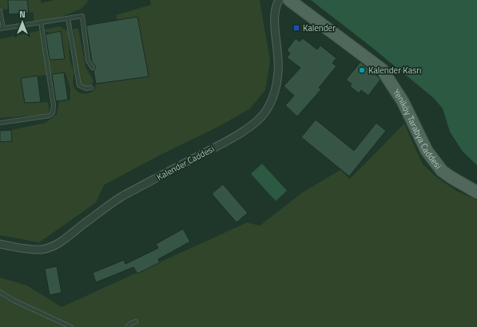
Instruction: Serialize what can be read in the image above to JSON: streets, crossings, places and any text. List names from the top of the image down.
{
  "streets": {
    "main road": ["Yeniköy Tarabya Caddesi"],
    "street": ["Kalender Caddesi"]
  },
  "places": {
    "transit": ["Kalender"],
    "other": ["Kalender Kasrı"]
  },
  "north": "top"
}
